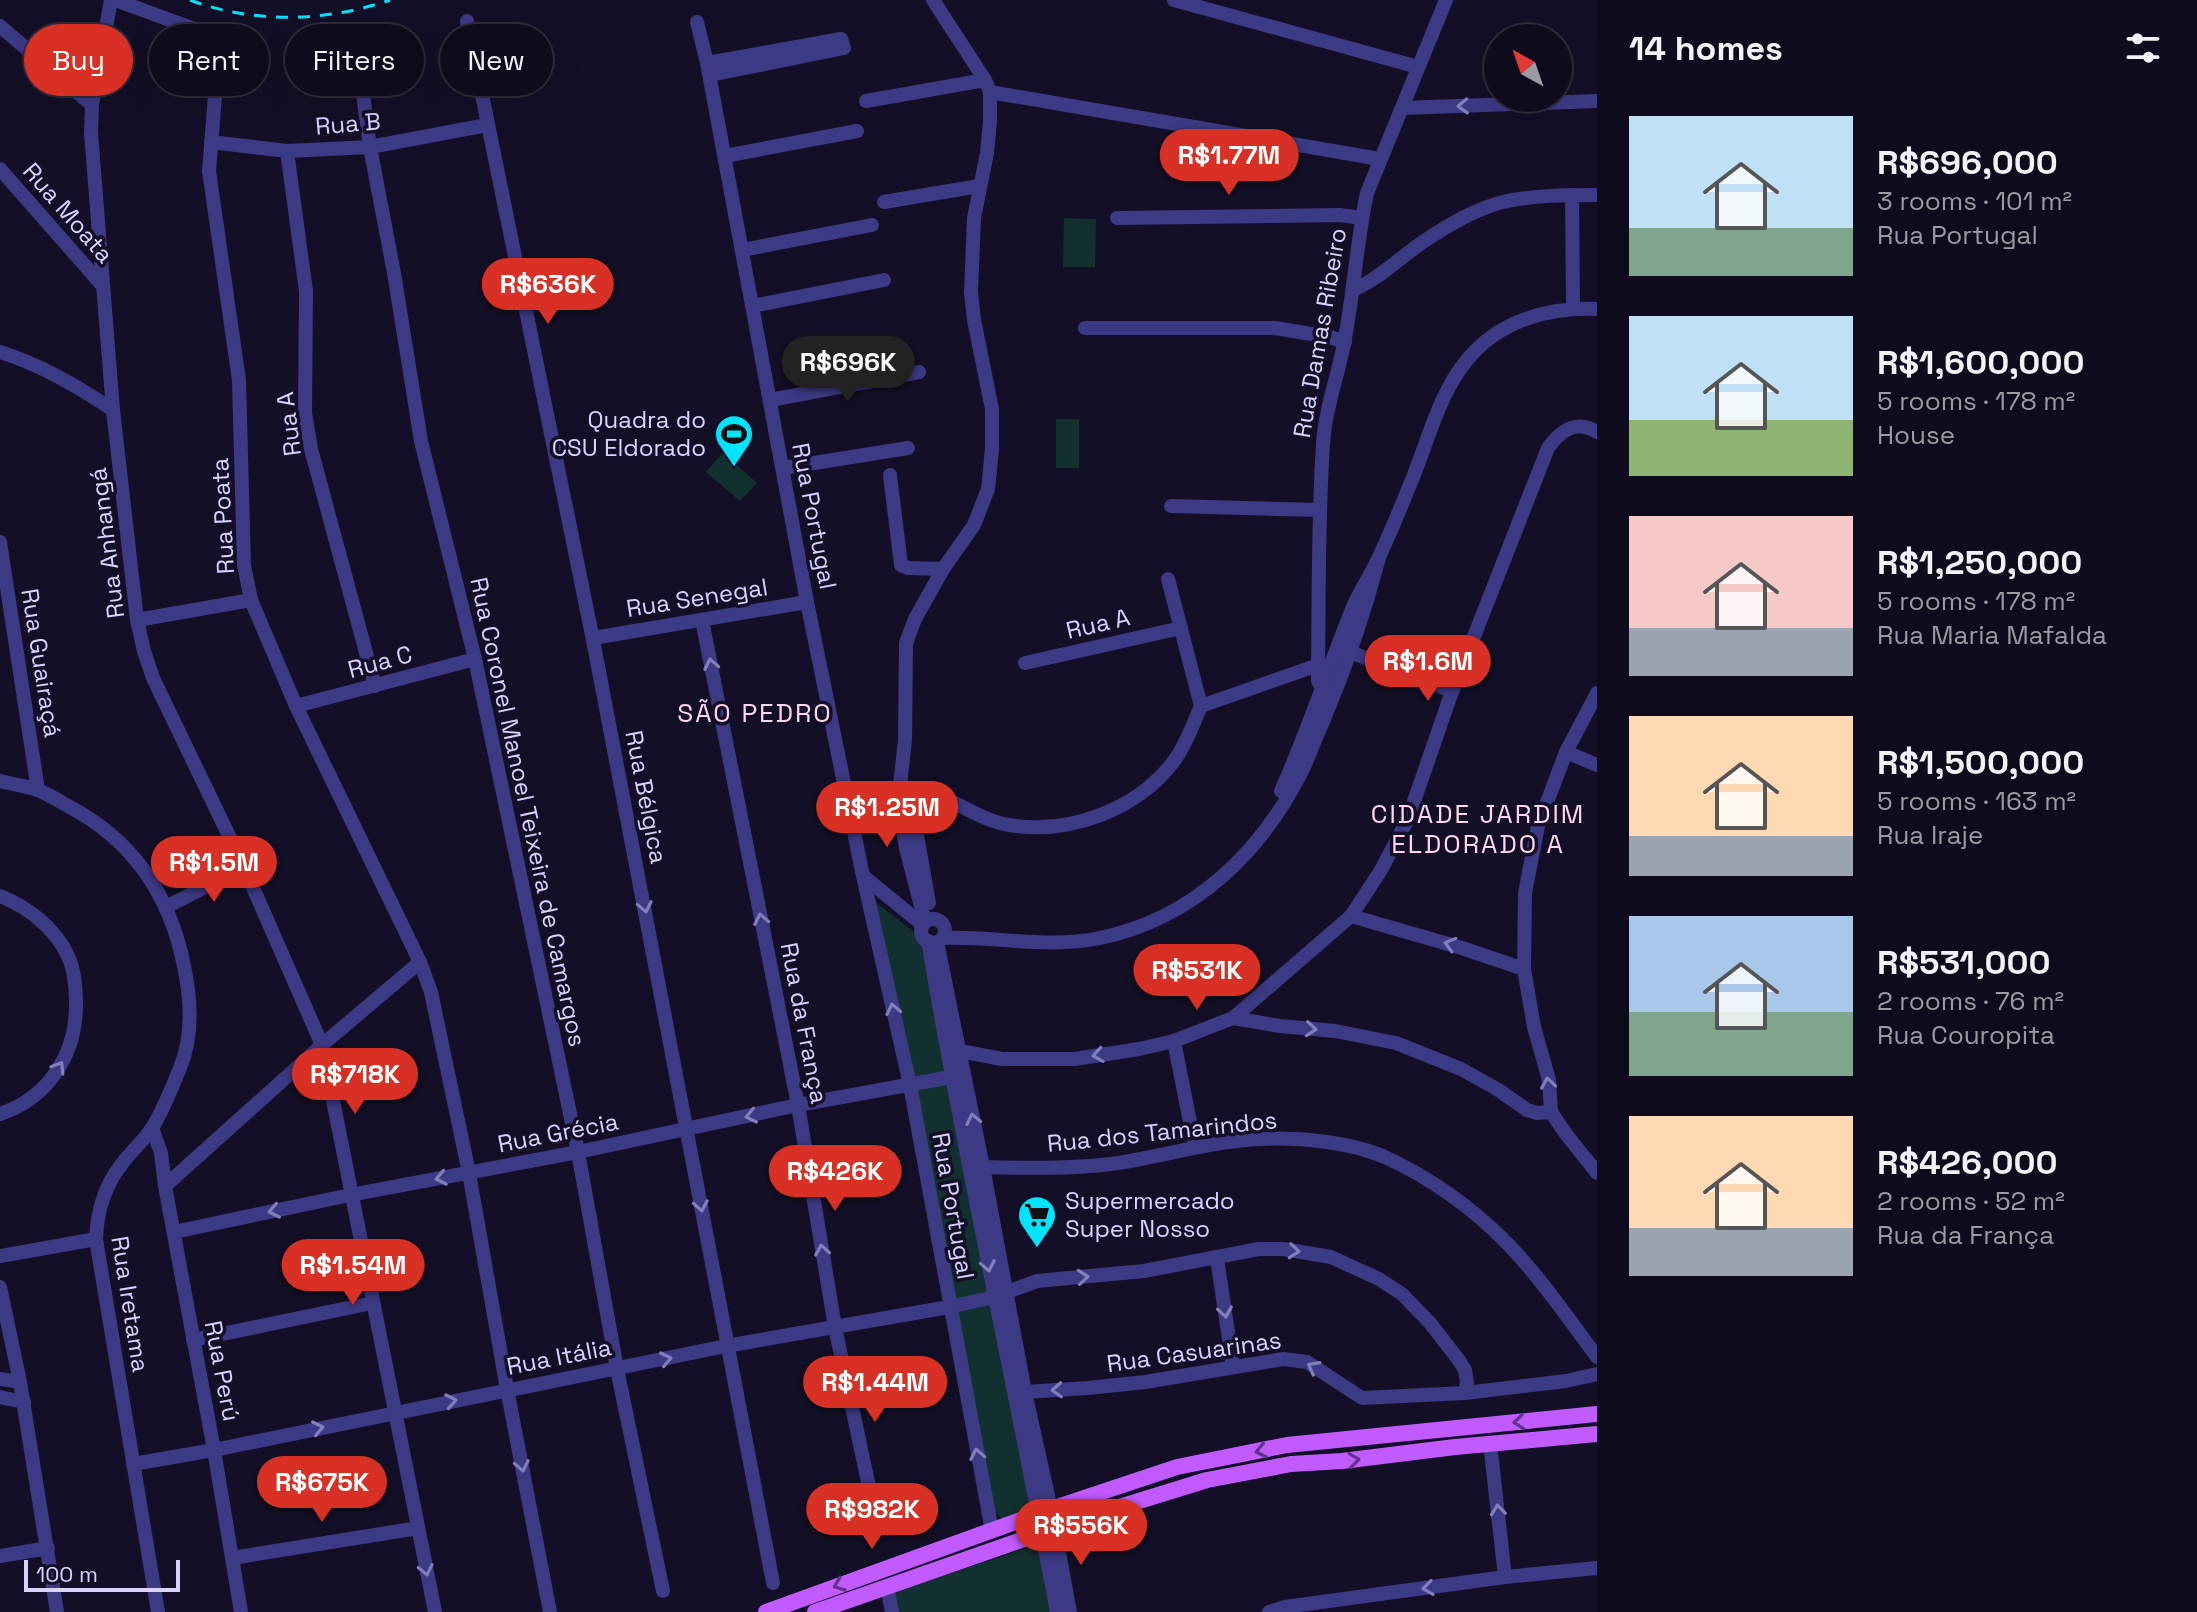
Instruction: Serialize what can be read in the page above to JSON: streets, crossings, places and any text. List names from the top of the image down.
{
  "streets": {
    "street": [
      "Rua B",
      "Rua Moata",
      "Rua Damas Ribeiro",
      "Rua A",
      "Rua Poata",
      "Rua Portugal",
      "Rua Anhangá",
      "Rua Senegal",
      "Rua C",
      "Rua Guairaçá",
      "Rua Bélgica",
      "Rua Coronel Manoel Teixeira de Camargos",
      "Rua da França",
      "Rua dos Tamarindos",
      "Rua Grécia",
      "Rua Iretama",
      "Rua Casuarinas",
      "Rua Itália",
      "Rua Perú"
    ]
  },
  "crossings": [
    ["Rua B", "Rua A"],
    ["Rua B", "Rua Poata"],
    ["Rua B", "Rua Bélgica"],
    ["Rua B", "Rua Coronel Manoel Teixeira de Camargos"],
    ["Rua Moata", "Rua Anhangá"],
    ["Rua A", "Rua C"],
    ["Rua Poata", "Rua Anhangá"],
    ["Rua Poata", "Rua C"],
    ["Rua Poata", "Rua Grécia"],
    ["Rua Poata", "Rua Itália"],
    ["Rua Portugal", "Rua Senegal"],
    ["Rua Portugal", "Rua Grécia"],
    ["Rua Portugal", "Rua Itália"],
    ["Rua Anhangá", "Rua Grécia"],
    ["Rua Anhangá", "Rua Itália"],
    ["Rua Senegal", "Rua Bélgica"],
    ["Rua Senegal", "Rua da França"],
    ["Rua C", "Rua Coronel Manoel Teixeira de Camargos"],
    ["Rua Guairaçá", "Rua Iretama"],
    ["Rua Bélgica", "Rua Grécia"],
    ["Rua Bélgica", "Rua Itália"],
    ["Rua Coronel Manoel Teixeira de Camargos", "Rua Grécia"],
    ["Rua Coronel Manoel Teixeira de Camargos", "Rua Itália"],
    ["Rua da França", "Rua Grécia"],
    ["Rua da França", "Rua Itália"],
    ["Rua Grécia", "Rua Perú"],
    ["Rua Iretama", "Rua Itália"],
    ["Rua Iretama", "Rua Perú"],
    ["Rua Casuarinas", "Rua Itália"],
    ["Rua Itália", "Rua Perú"]
  ],
  "one_way": ["Rua Bélgica", "Rua da França", "Rua Casuarinas"],
  "districts": ["SÃO PEDRO", "CIDADE JARDIM ELDORADO A"],
  "places": {
    "sports": ["Quadra do CSU Eldorado"],
    "supermarket": ["Supermercado Super Nosso"]
  },
  "scale_bar": "100 m",
  "north": "top left",
  "page": {
    "heading": "14 homes",
    "chip": [
      "Buy",
      "Rent",
      "Filters",
      "New"
    ],
    "list": [
      {
        "name": "R$696,000",
        "note": "3 rooms · 101 m² · Rua Portugal"
      },
      {
        "name": "R$1,600,000",
        "note": "5 rooms · 178 m² · House"
      },
      {
        "name": "R$1,250,000",
        "note": "5 rooms · 178 m² · Rua Maria Mafalda"
      },
      {
        "name": "R$1,500,000",
        "note": "5 rooms · 163 m² · Rua Iraje"
      },
      {
        "name": "R$531,000",
        "note": "2 rooms · 76 m² · Rua Couropita"
      },
      {
        "name": "R$426,000",
        "note": "2 rooms · 52 m² · Rua da França"
      }
    ],
    "price": [
      "R$1.77M",
      "R$636K",
      "R$696K",
      "R$1.6M",
      "R$1.25M",
      "R$1.5M",
      "R$531K",
      "R$718K",
      "R$426K",
      "R$1.54M",
      "R$1.44M",
      "R$675K",
      "R$982K",
      "R$556K"
    ],
    "scale": "100 m"
  }
}
